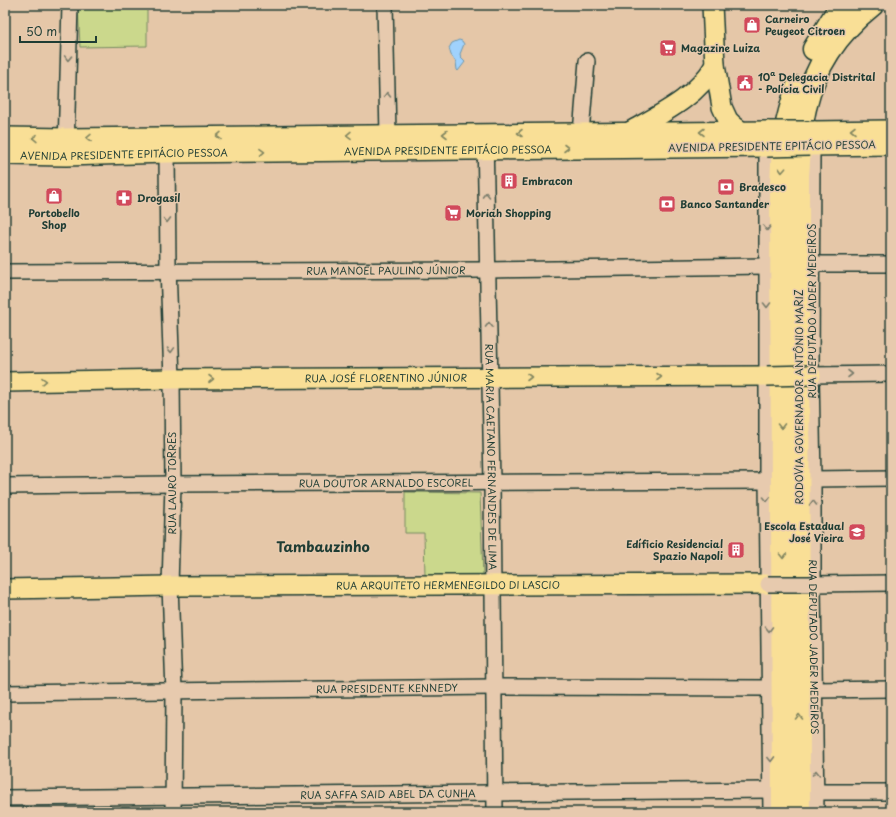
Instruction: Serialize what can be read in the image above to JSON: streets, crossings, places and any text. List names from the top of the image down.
{
  "streets": {
    "highway": ["RODOVIA GOVERNADOR ANTÔNIO MARIZ"],
    "main road": ["AVENIDA PRESIDENTE EPITÁCIO PESSOA", "RUA JOSÉ FLORENTINO JÚNIOR", "RUA ARQUITETO HERMENEGILDO DI LASCIO"],
    "street": [
      "RUA MANOEL PAULINO JÚNIOR",
      "RUA DEPUTADO JADER MEDEIROS",
      "RUA MARIA CAETANO FERNANDES DE LIMA",
      "RUA LAURO TORRES",
      "RUA DOUTOR ARNALDO ESCOREL",
      "RUA PRESIDENTE KENNEDY",
      "RUA SAFFA SAID ABEL DA CUNHA"
    ]
  },
  "crossings": [
    ["AVENIDA PRESIDENTE EPITÁCIO PESSOA", "RUA DEPUTADO JADER MEDEIROS"],
    ["AVENIDA PRESIDENTE EPITÁCIO PESSOA", "RUA MARIA CAETANO FERNANDES DE LIMA"],
    ["AVENIDA PRESIDENTE EPITÁCIO PESSOA", "RUA LAURO TORRES"],
    ["RUA MANOEL PAULINO JÚNIOR", "RUA MARIA CAETANO FERNANDES DE LIMA"],
    ["RUA MANOEL PAULINO JÚNIOR", "RUA LAURO TORRES"],
    ["RUA DEPUTADO JADER MEDEIROS", "RUA JOSÉ FLORENTINO JÚNIOR"],
    ["RUA DEPUTADO JADER MEDEIROS", "RUA ARQUITETO HERMENEGILDO DI LASCIO"],
    ["RUA JOSÉ FLORENTINO JÚNIOR", "RUA MARIA CAETANO FERNANDES DE LIMA"],
    ["RUA JOSÉ FLORENTINO JÚNIOR", "RUA LAURO TORRES"],
    ["RUA MARIA CAETANO FERNANDES DE LIMA", "RUA DOUTOR ARNALDO ESCOREL"],
    ["RUA MARIA CAETANO FERNANDES DE LIMA", "RUA ARQUITETO HERMENEGILDO DI LASCIO"],
    ["RUA MARIA CAETANO FERNANDES DE LIMA", "RUA PRESIDENTE KENNEDY"],
    ["RUA MARIA CAETANO FERNANDES DE LIMA", "RUA SAFFA SAID ABEL DA CUNHA"],
    ["RUA LAURO TORRES", "RUA DOUTOR ARNALDO ESCOREL"],
    ["RUA LAURO TORRES", "RUA ARQUITETO HERMENEGILDO DI LASCIO"],
    ["RUA LAURO TORRES", "RUA PRESIDENTE KENNEDY"],
    ["RUA LAURO TORRES", "RUA SAFFA SAID ABEL DA CUNHA"]
  ],
  "one_way": ["RUA JOSÉ FLORENTINO JÚNIOR", "RUA MARIA CAETANO FERNANDES DE LIMA"],
  "districts": ["Tambauzinho"],
  "places": {
    "shop": ["Carneiro Peugeot Citroen", "Portobello Shop"],
    "supermarket": ["Magazine Luiza", "Moriah Shopping"],
    "public building": ["10ª Delegacia Distrital - Polícia Civil"],
    "building": ["Embracon", "Edíficio Residencial Spazio Napoli"],
    "bank": ["Bradesco", "Banco Santander"],
    "pharmacy": ["Drogasil"],
    "school or university": ["Escola Estadual José Vieira"]
  },
  "scale_bar": "50 m"
}
